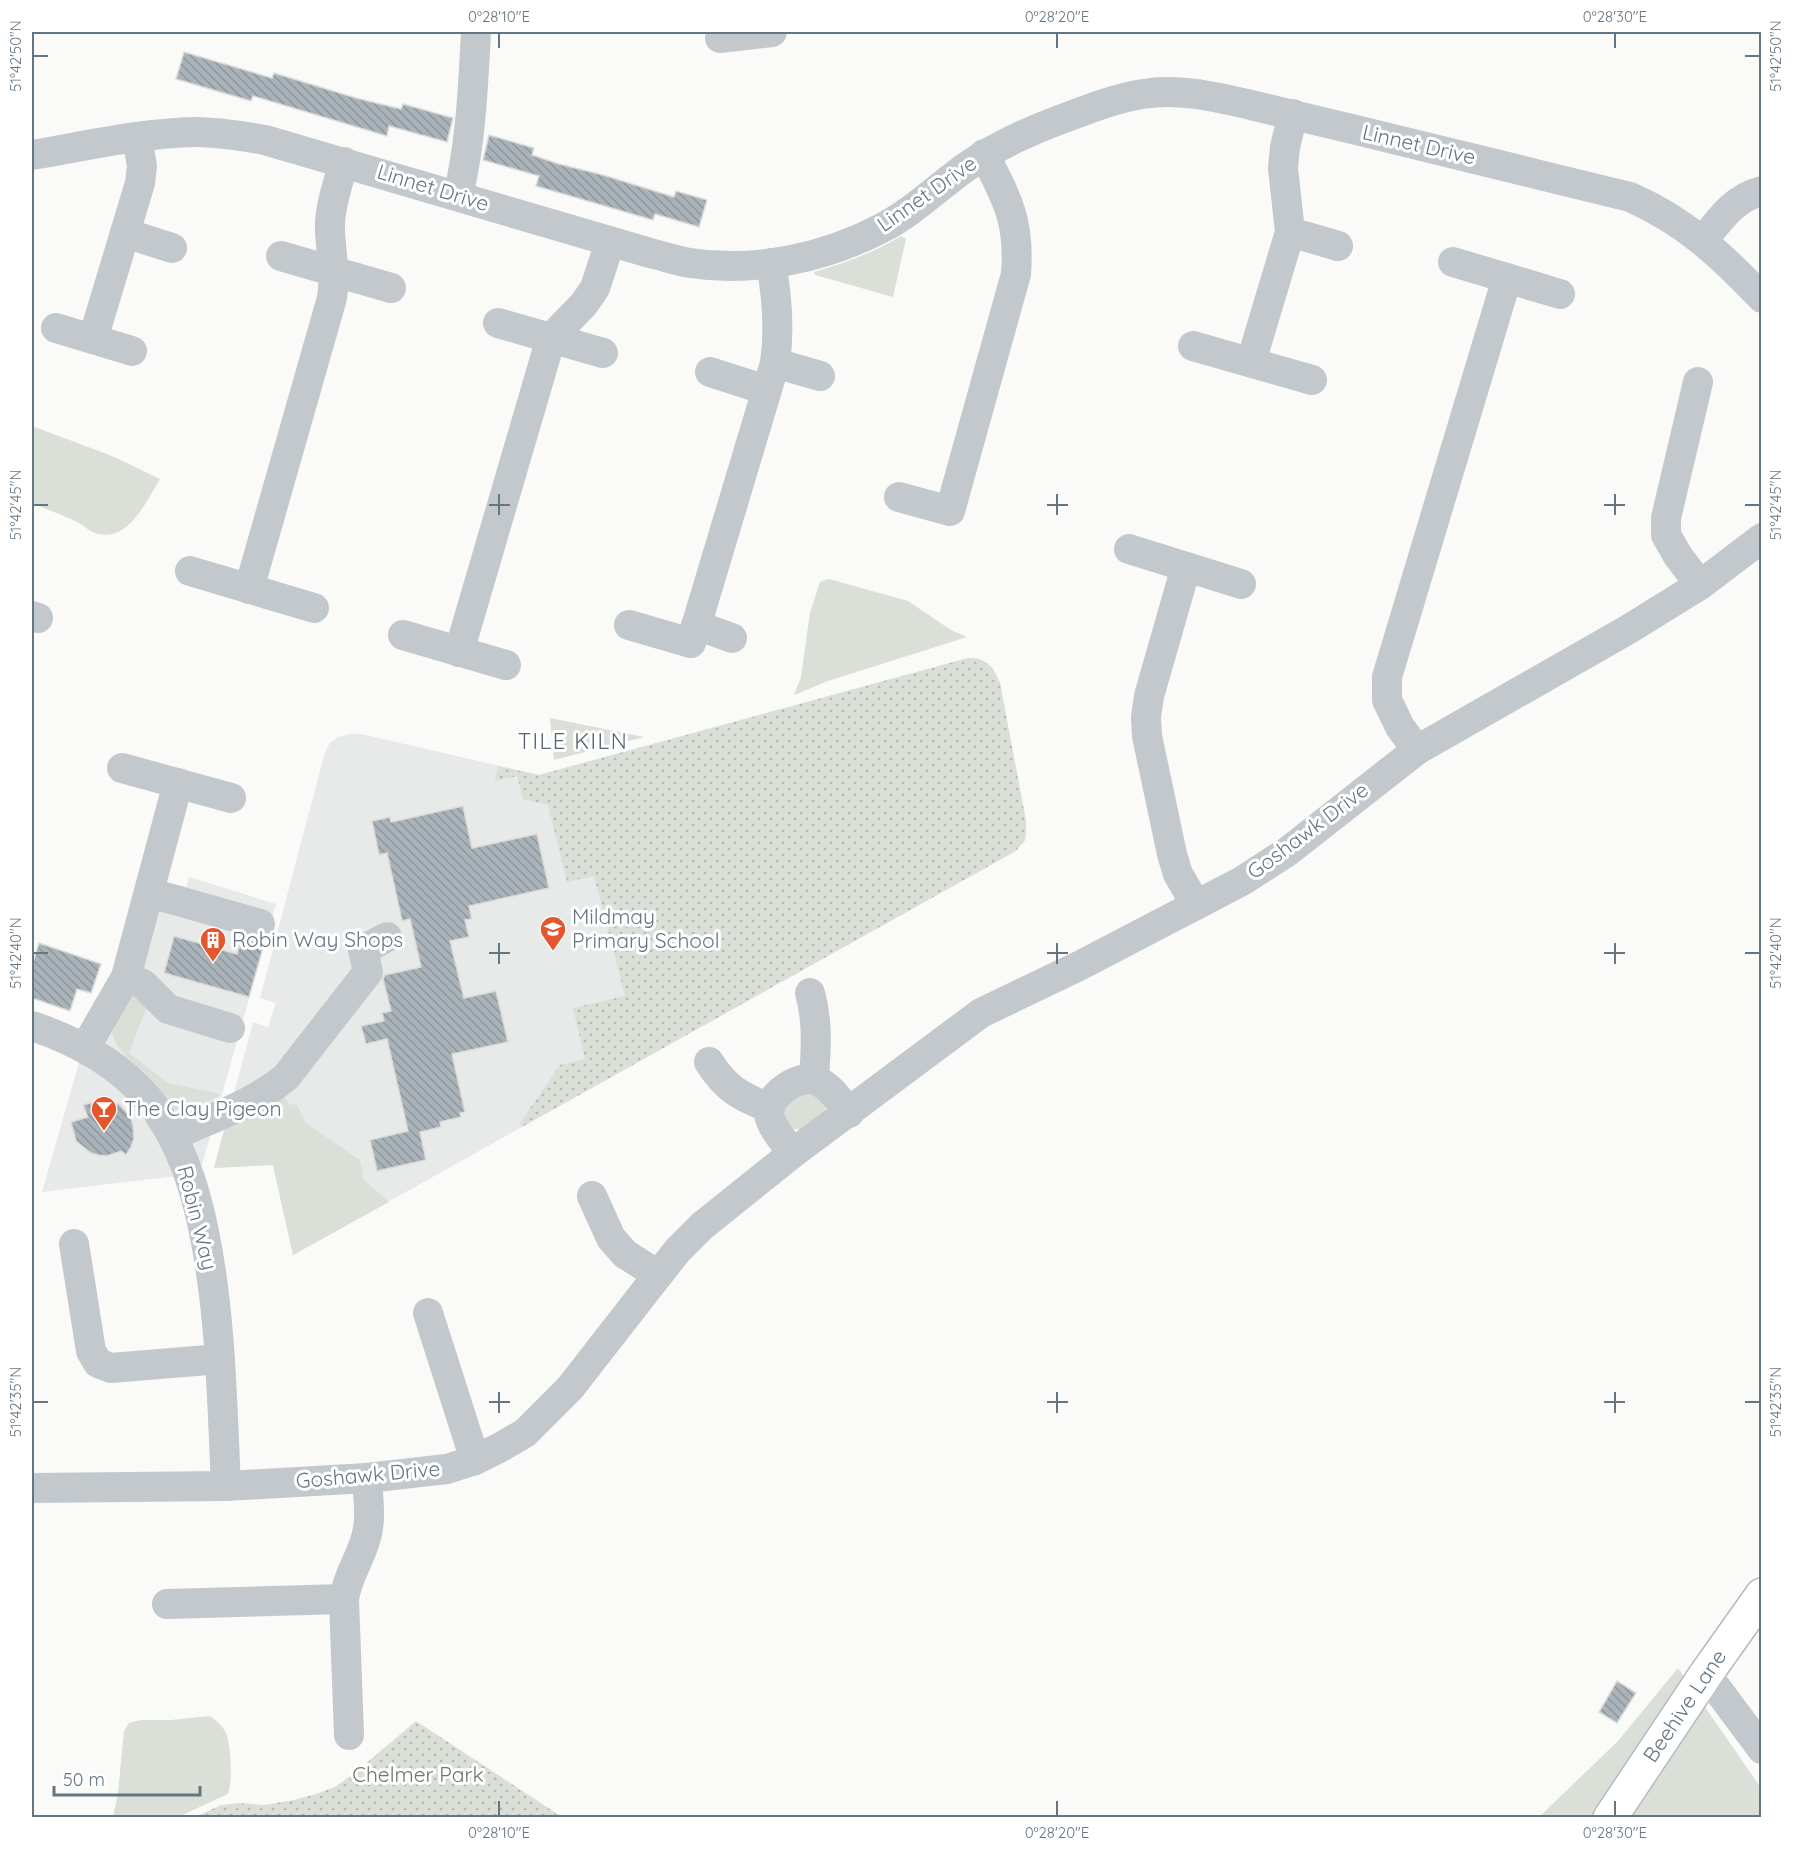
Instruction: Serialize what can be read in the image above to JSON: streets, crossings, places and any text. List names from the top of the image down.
{
  "streets": {
    "main road": ["Beehive Lane"],
    "street": ["Linnet Drive", "Goshawk Drive", "Robin Way"]
  },
  "crossings": [
    ["Goshawk Drive", "Robin Way"]
  ],
  "districts": ["TILE KILN"],
  "parks": ["Chelmer Park"],
  "places": {
    "school or university": ["Mildmay Primary School"],
    "building": ["Robin Way Shops"],
    "bar": ["The Clay Pigeon"]
  },
  "scale_bar": "50 m",
  "coordinates": [
    "0°28'10\"E",
    "0°28'20\"E",
    "0°28'30\"E",
    "51°42'50\"N",
    "51°42'45\"N",
    "51°42'40\"N",
    "51°42'35\"N"
  ]
}
